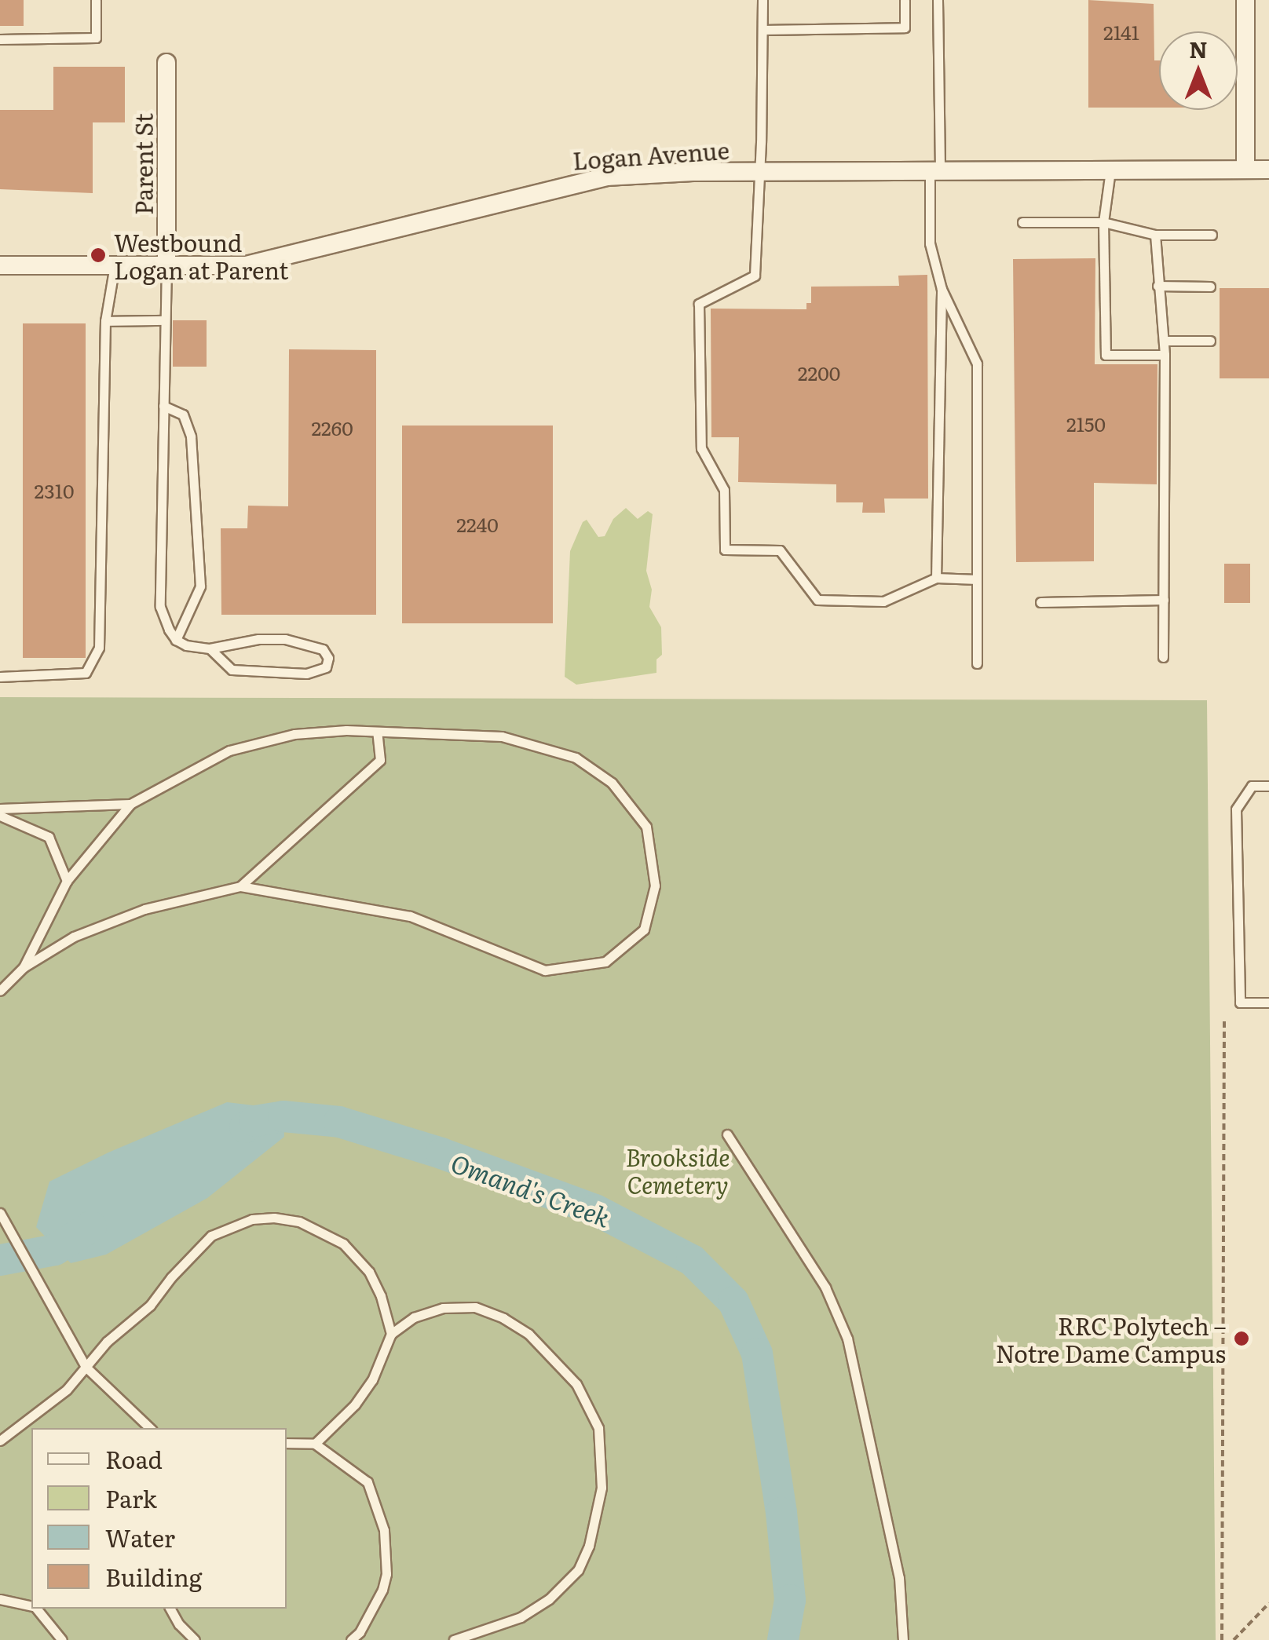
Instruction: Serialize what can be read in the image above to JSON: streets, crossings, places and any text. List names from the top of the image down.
{
  "streets": {
    "street": ["Logan Avenue", "Parent St"]
  },
  "crossings": [
    ["Logan Avenue", "Parent St"]
  ],
  "water": ["Omand's Creek"],
  "parks": ["Brookside Cemetery"],
  "places": ["Westbound Logan at Parent", "RRC Polytech – Notre Dame Campus"],
  "house_numbers": [
    "2141",
    "2200",
    "2150",
    "2260",
    "2310",
    "2240"
  ],
  "legend": [
    "Road",
    "Park",
    "Water",
    "Building"
  ],
  "north": "top"
}
